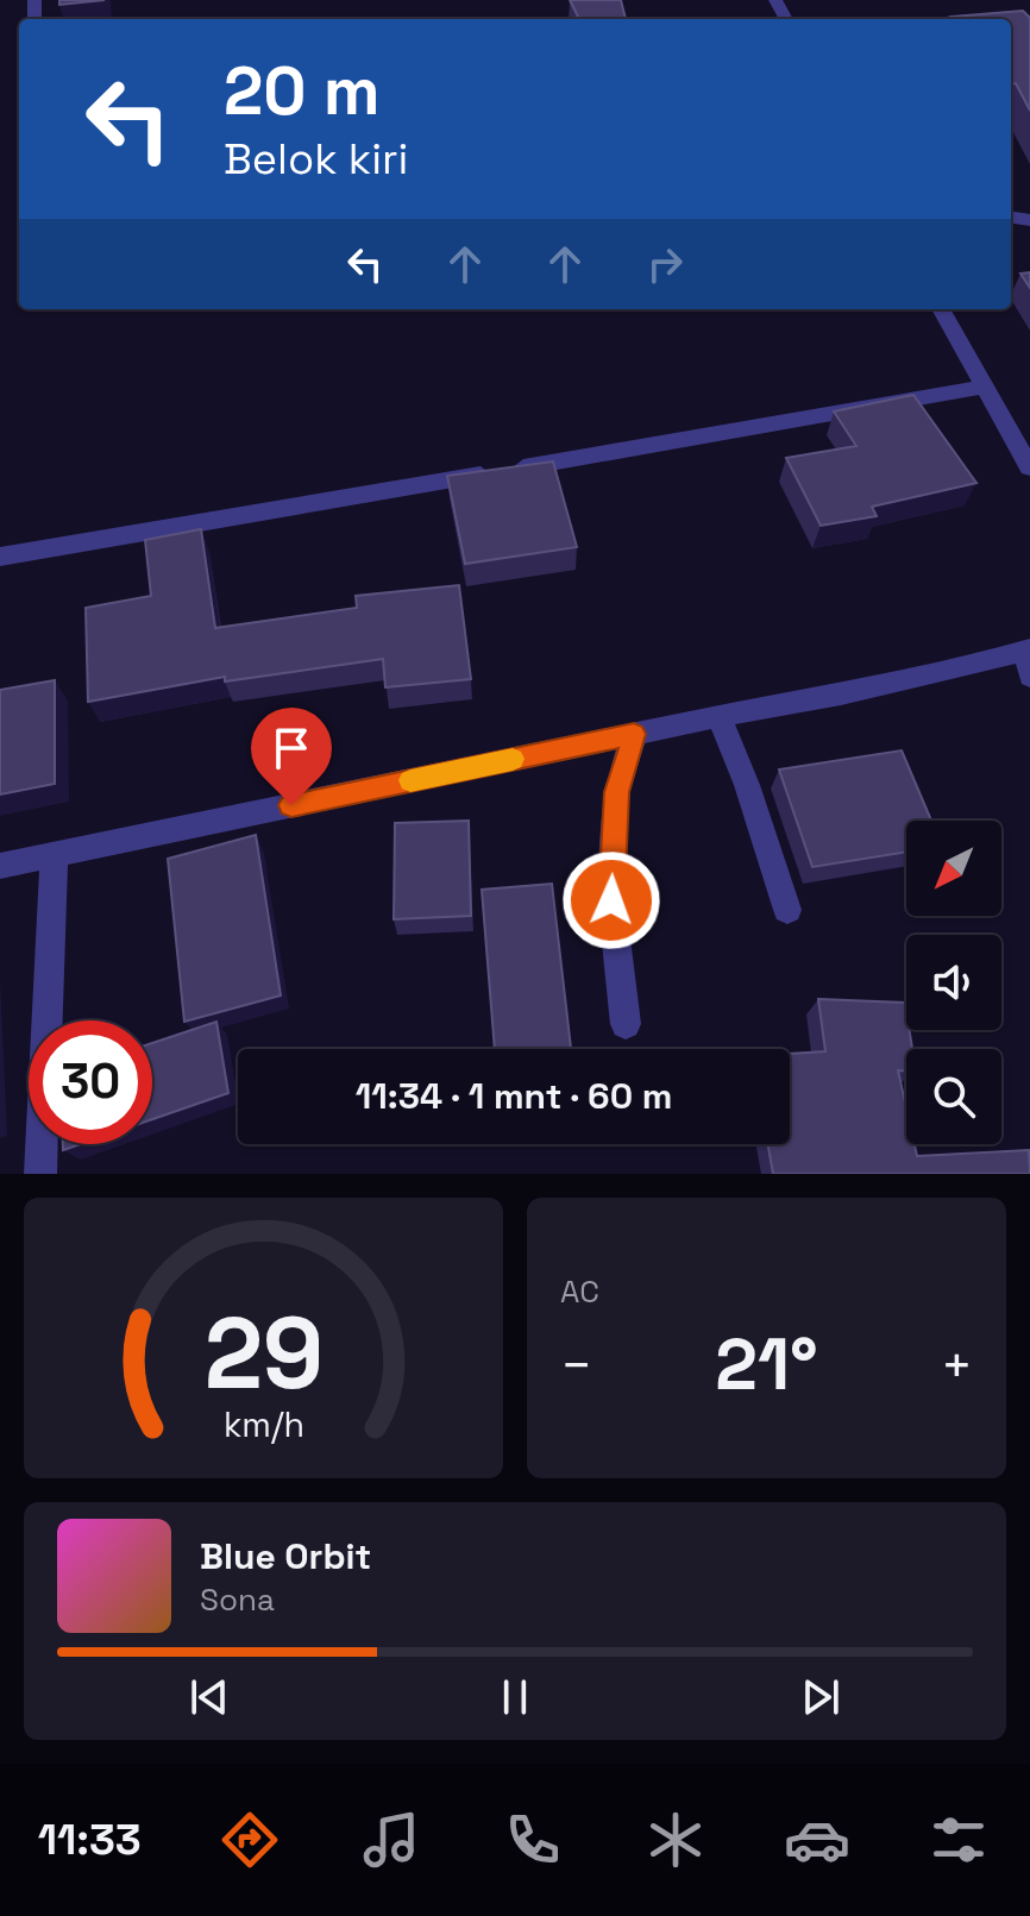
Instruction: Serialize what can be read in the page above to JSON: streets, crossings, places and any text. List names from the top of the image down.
{
  "north": "bottom left",
  "page": {
    "turn": ["20 m", "Belok kiri"],
    "limit": "30",
    "trip": "11:34 · 1 mnt · 60 m",
    "tile": "AC",
    "heat": ["−", "21°", "+"],
    "song": ["Blue Orbit", "Sona"],
    "tabs": "11:33",
    "gauge": ["29", "km/h"]
  }
}
